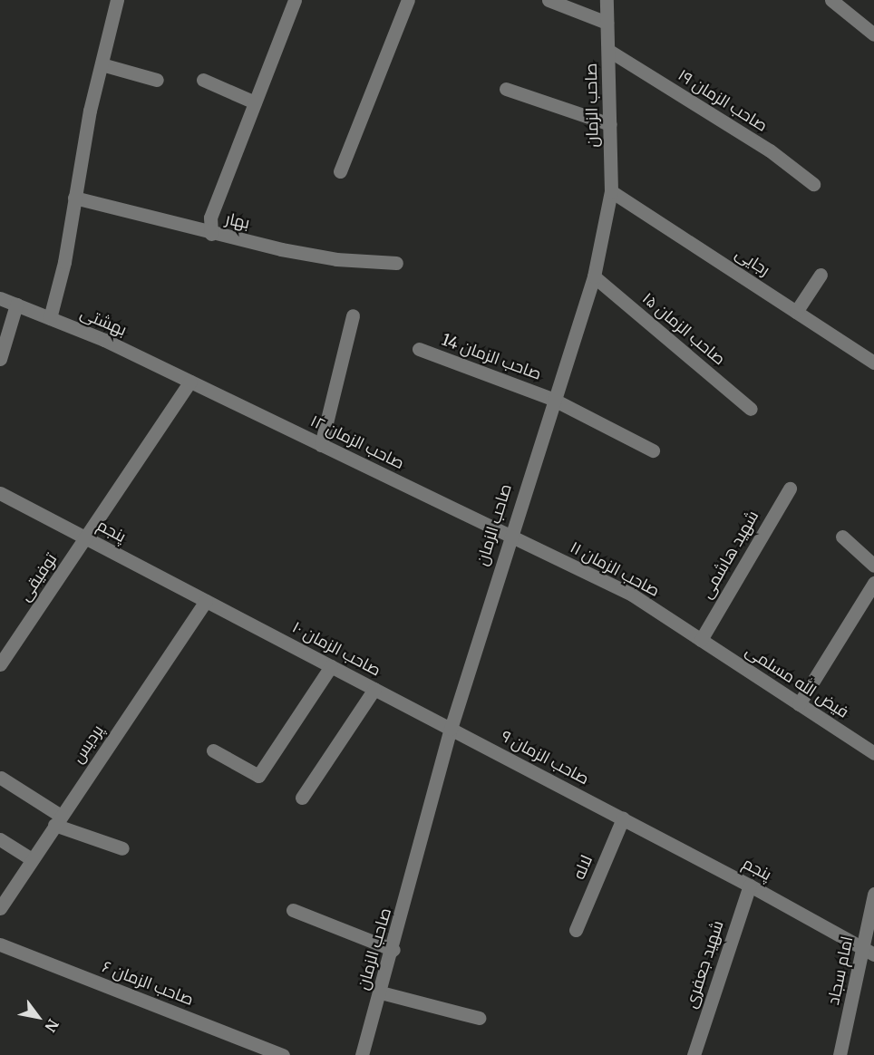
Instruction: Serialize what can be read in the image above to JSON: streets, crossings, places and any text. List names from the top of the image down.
{
  "streets": {
    "street": [
      "صاحب الزمان ۱۹",
      "صاحب الزمان",
      "بهار",
      "رجایی",
      "بهشتی",
      "صاحب الزمان ۱۵",
      "صاحب الزمان 14",
      "صاحب الزمان ۱۲",
      "پنجم",
      "شهید هاشمی",
      "صاحب الزمان ۱۱",
      "توفیقی",
      "صاحب الزمان ۱۰",
      "فیض الله مسلمی",
      "پردیس",
      "صاحب الزمان ۹",
      "لاله",
      "شهید جعفری",
      "امام سجاد",
      "صاحب الزمان ۶"
    ]
  },
  "crossings": [
    ["صاحب الزمان ۱۹", "صاحب الزمان"],
    ["صاحب الزمان", "رجایی"],
    ["صاحب الزمان", "صاحب الزمان ۱۵"],
    ["صاحب الزمان", "صاحب الزمان 14"],
    ["صاحب الزمان", "صاحب الزمان ۱۲"],
    ["صاحب الزمان", "صاحب الزمان ۱۱"],
    ["صاحب الزمان", "صاحب الزمان ۱۰"],
    ["صاحب الزمان", "صاحب الزمان ۹"],
    ["بهشتی", "صاحب الزمان ۱۲"],
    ["بهشتی", "توفیقی"],
    ["صاحب الزمان ۱۲", "صاحب الزمان ۱۱"],
    ["صاحب الزمان ۱۲", "توفیقی"],
    ["پنجم", "توفیقی"],
    ["پنجم", "صاحب الزمان ۱۰"],
    ["پنجم", "پردیس"],
    ["پنجم", "صاحب الزمان ۹"],
    ["پنجم", "لاله"],
    ["پنجم", "شهید جعفری"],
    ["پنجم", "امام سجاد"],
    ["شهید هاشمی", "صاحب الزمان ۱۱"],
    ["شهید هاشمی", "فیض الله مسلمی"],
    ["صاحب الزمان ۱۱", "فیض الله مسلمی"],
    ["صاحب الزمان ۱۰", "پردیس"],
    ["صاحب الزمان ۱۰", "صاحب الزمان ۹"],
    ["صاحب الزمان ۹", "لاله"]
  ],
  "north": "bottom right"
}
